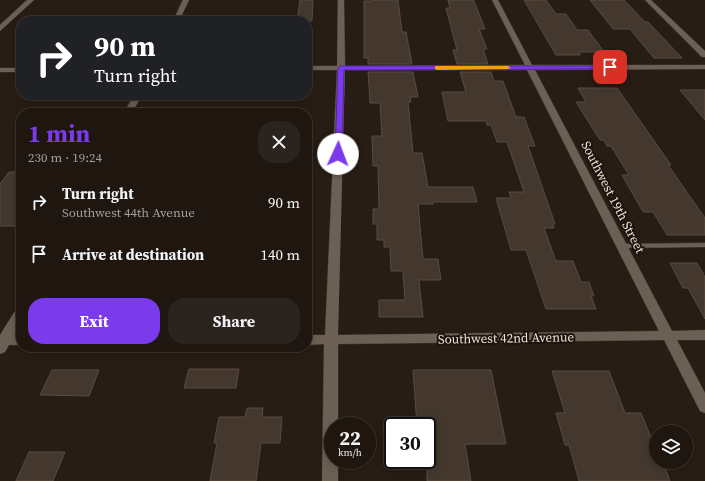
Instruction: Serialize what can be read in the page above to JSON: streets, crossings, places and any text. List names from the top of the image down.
{
  "streets": {
    "street": ["Southwest 19th Street", "Southwest 42nd Avenue"]
  },
  "crossings": [
    ["Southwest 19th Street", "Southwest 42nd Avenue"]
  ],
  "page": {
    "turn": ["90 m", "Turn right"],
    "heading": ["1 min", "230 m · 19:24"],
    "list": [
      {
        "name": "Turn right",
        "note": "Southwest 44th Avenue",
        "value": "90 m"
      },
      {
        "name": "Arrive at destination",
        "value": "140 m"
      }
    ],
    "buttons": ["Exit", "Share"],
    "speed": "22 km/h",
    "limit": "30"
  }
}
